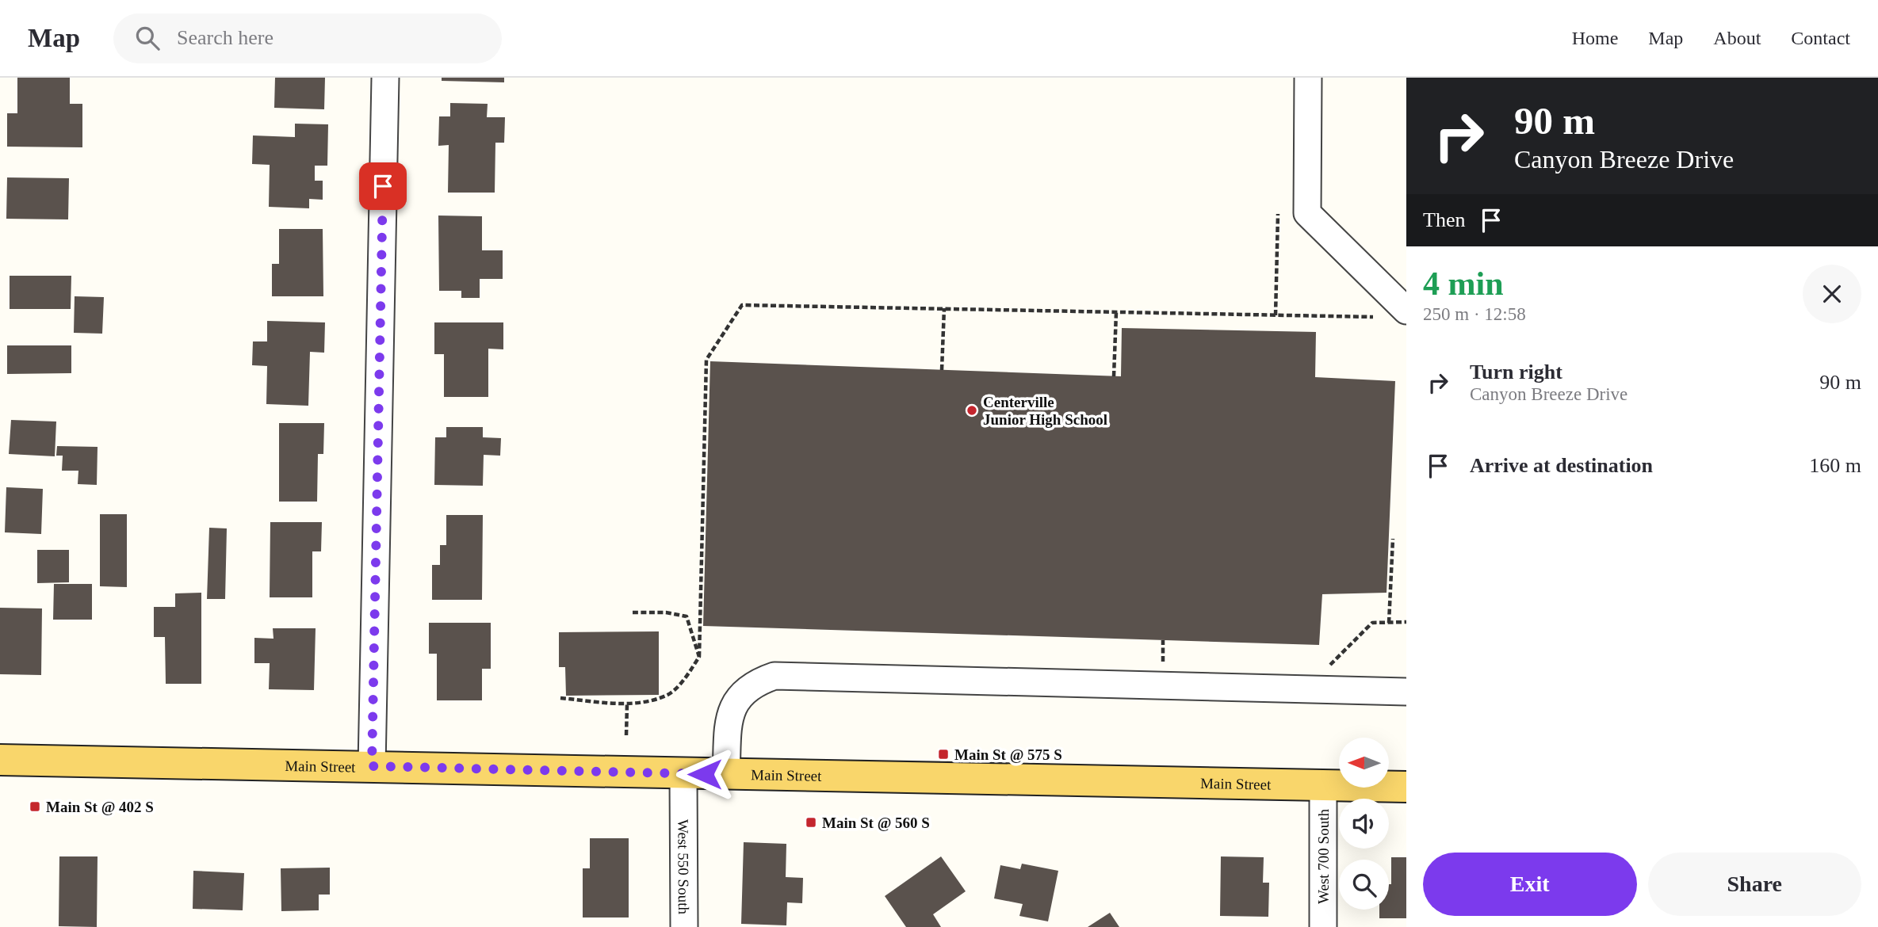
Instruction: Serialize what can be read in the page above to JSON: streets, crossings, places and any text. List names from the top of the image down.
{
  "streets": {
    "main road": ["Main Street"],
    "street": ["West 700 South", "West 550 South"]
  },
  "crossings": [
    ["Main Street", "West 700 South"],
    ["Main Street", "West 550 South"]
  ],
  "places": {
    "other": ["Centerville Junior High School"],
    "transit": ["Main St @ 575 S", "Main St @ 402 S", "Main St @ 560 S"]
  },
  "north": "left",
  "page": {
    "header": "Map",
    "search": "Search here",
    "nav": [
      "Home",
      "Map",
      "About",
      "Contact"
    ],
    "turn": ["90 m", "Canyon Breeze Drive"],
    "then": "Then",
    "heading": ["4 min", "250 m · 12:58"],
    "list": [
      {
        "name": "Turn right",
        "note": "Canyon Breeze Drive",
        "value": "90 m"
      },
      {
        "name": "Arrive at destination",
        "value": "160 m"
      }
    ],
    "buttons": ["Exit", "Share"]
  }
}
